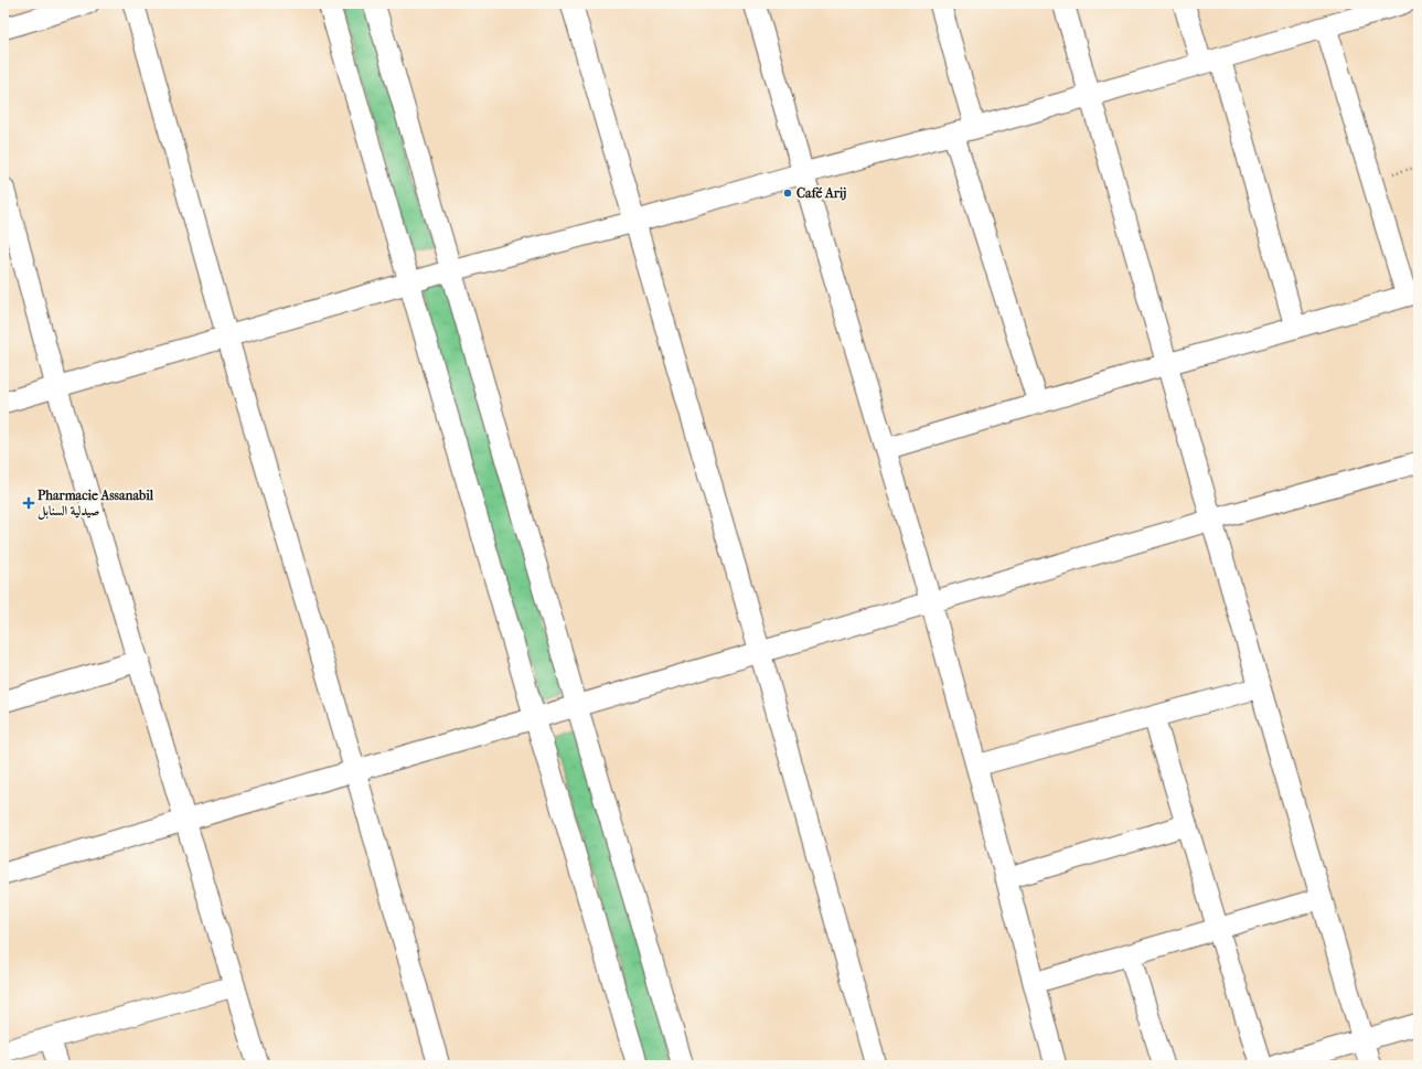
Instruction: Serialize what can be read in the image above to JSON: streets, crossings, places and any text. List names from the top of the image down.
{
  "places": {
    "other": ["Café Arij"],
    "health": ["Pharmacie Assanabil صيدلية السنابل"]
  }
}
